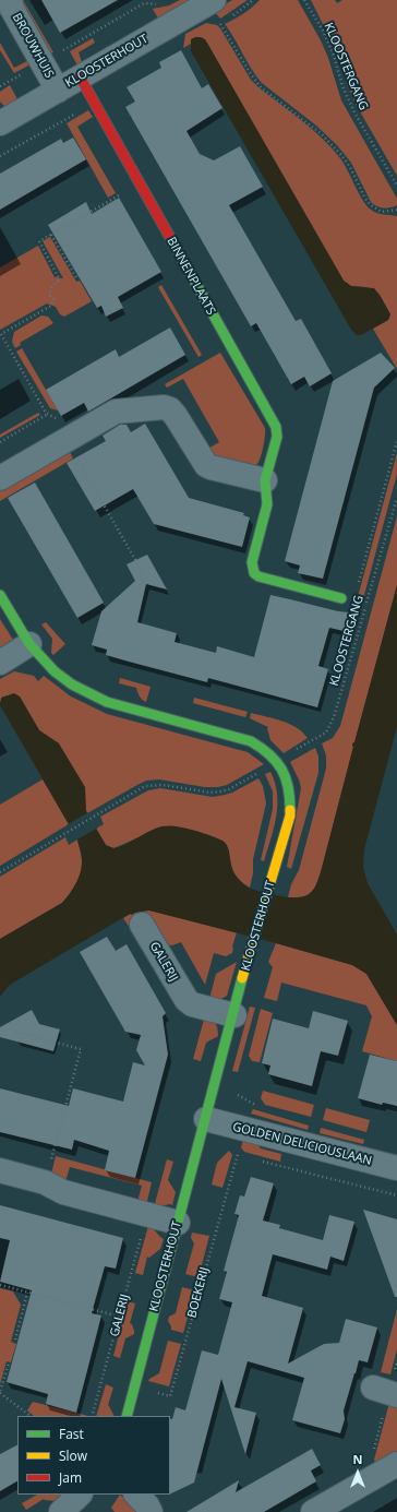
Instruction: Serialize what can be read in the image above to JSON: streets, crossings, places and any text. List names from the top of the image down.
{
  "streets": {
    "street": [
      "BROUWHUIS",
      "KLOOSTERHOUT",
      "BINNENPLAATS",
      "GALERIJ",
      "GOLDEN DELICIOUSLAAN"
    ],
    "path": ["KLOOSTERGANG", "BOEKERIJ"]
  },
  "crossings": [
    ["BROUWHUIS", "KLOOSTERHOUT"],
    ["KLOOSTERHOUT", "KLOOSTERGANG"],
    ["KLOOSTERHOUT", "BINNENPLAATS"],
    ["KLOOSTERHOUT", "GALERIJ"],
    ["KLOOSTERHOUT", "GOLDEN DELICIOUSLAAN"],
    ["KLOOSTERHOUT", "BOEKERIJ"]
  ],
  "legend": ["Fast", "Slow", "Jam"],
  "north": "top"
}
